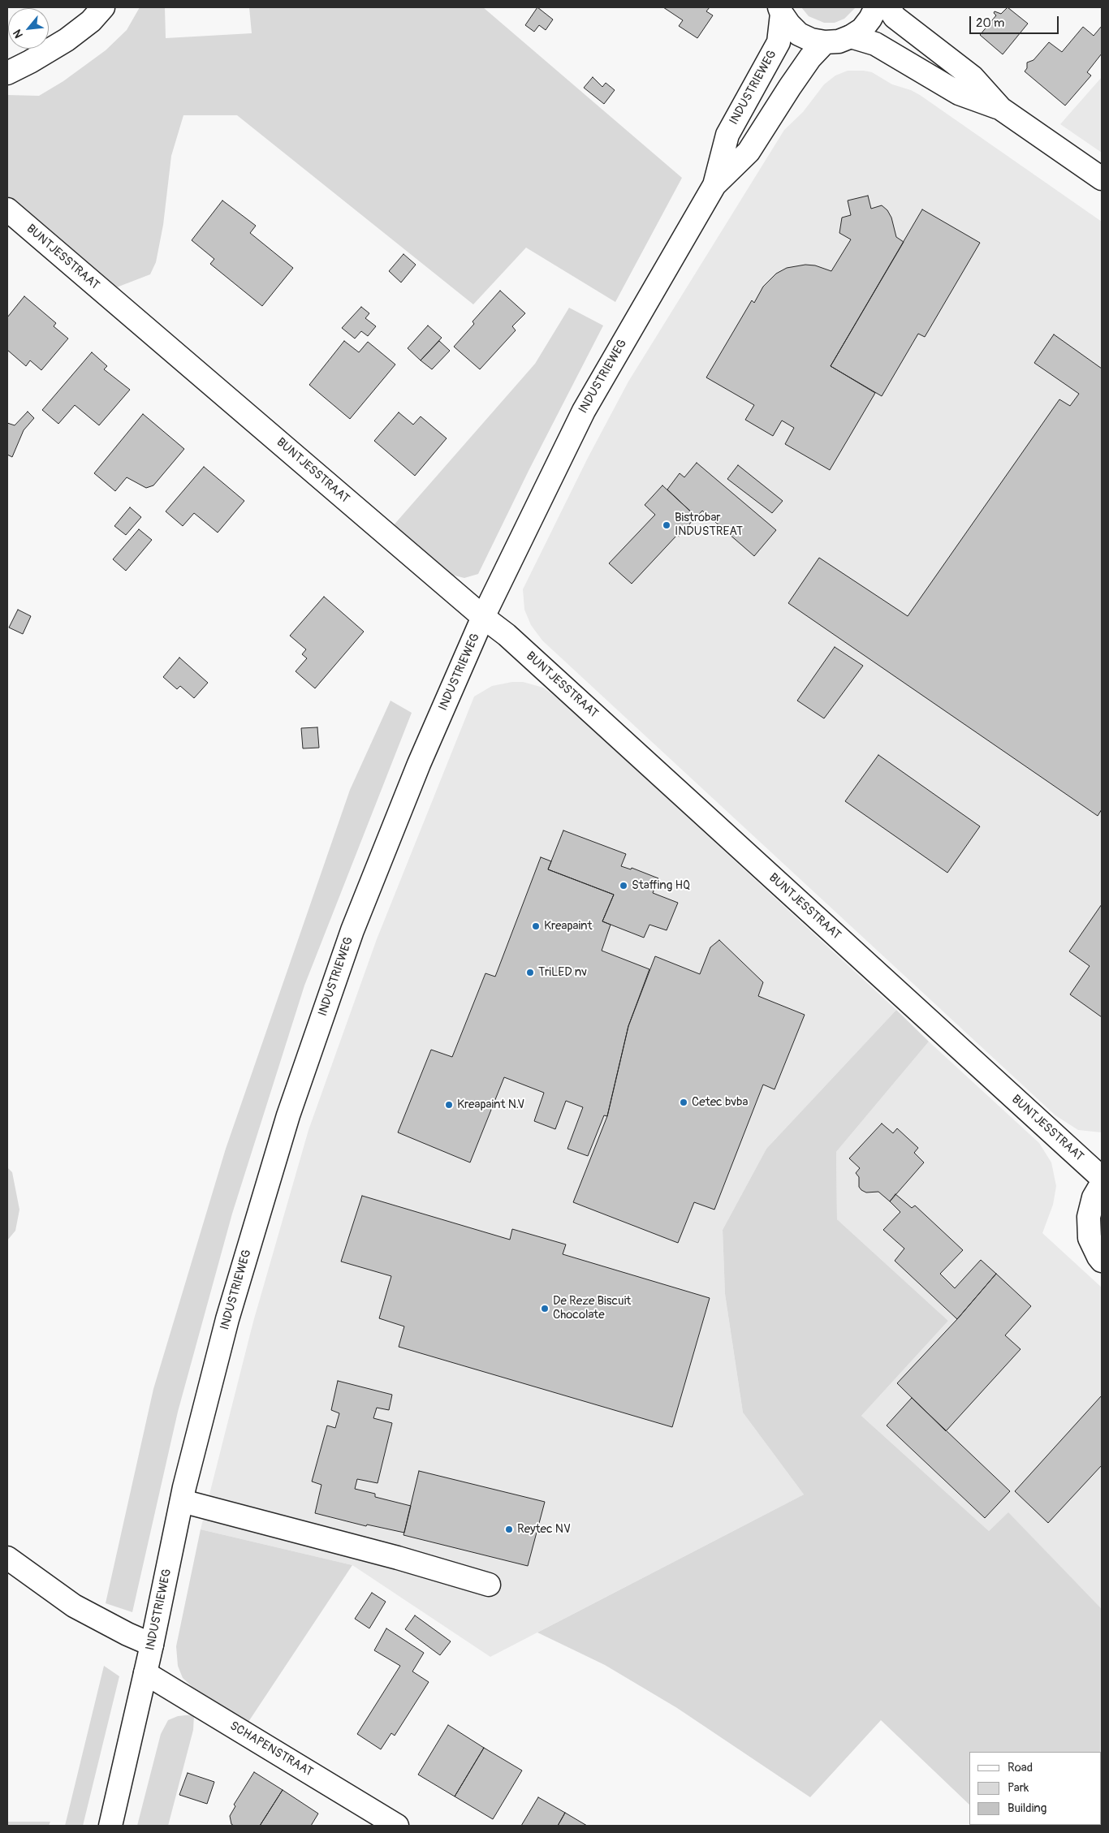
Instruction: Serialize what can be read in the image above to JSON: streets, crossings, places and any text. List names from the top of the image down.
{
  "streets": {
    "street": ["INDUSTRIEWEG", "BUNTJESSTRAAT", "SCHAPENSTRAAT"]
  },
  "crossings": [
    ["INDUSTRIEWEG", "BUNTJESSTRAAT"],
    ["INDUSTRIEWEG", "SCHAPENSTRAAT"]
  ],
  "places": [
    "Bistrobar INDUSTREAT",
    "Staffing HQ",
    "Kreapaint",
    "TriLED nv",
    "Cetec bvba",
    "Kreapaint N.V",
    "De Reze Biscuit Chocolate",
    "Reytec NV"
  ],
  "legend": ["Road", "Park", "Building"],
  "scale_bar": "20 m",
  "north": "bottom left"
}
